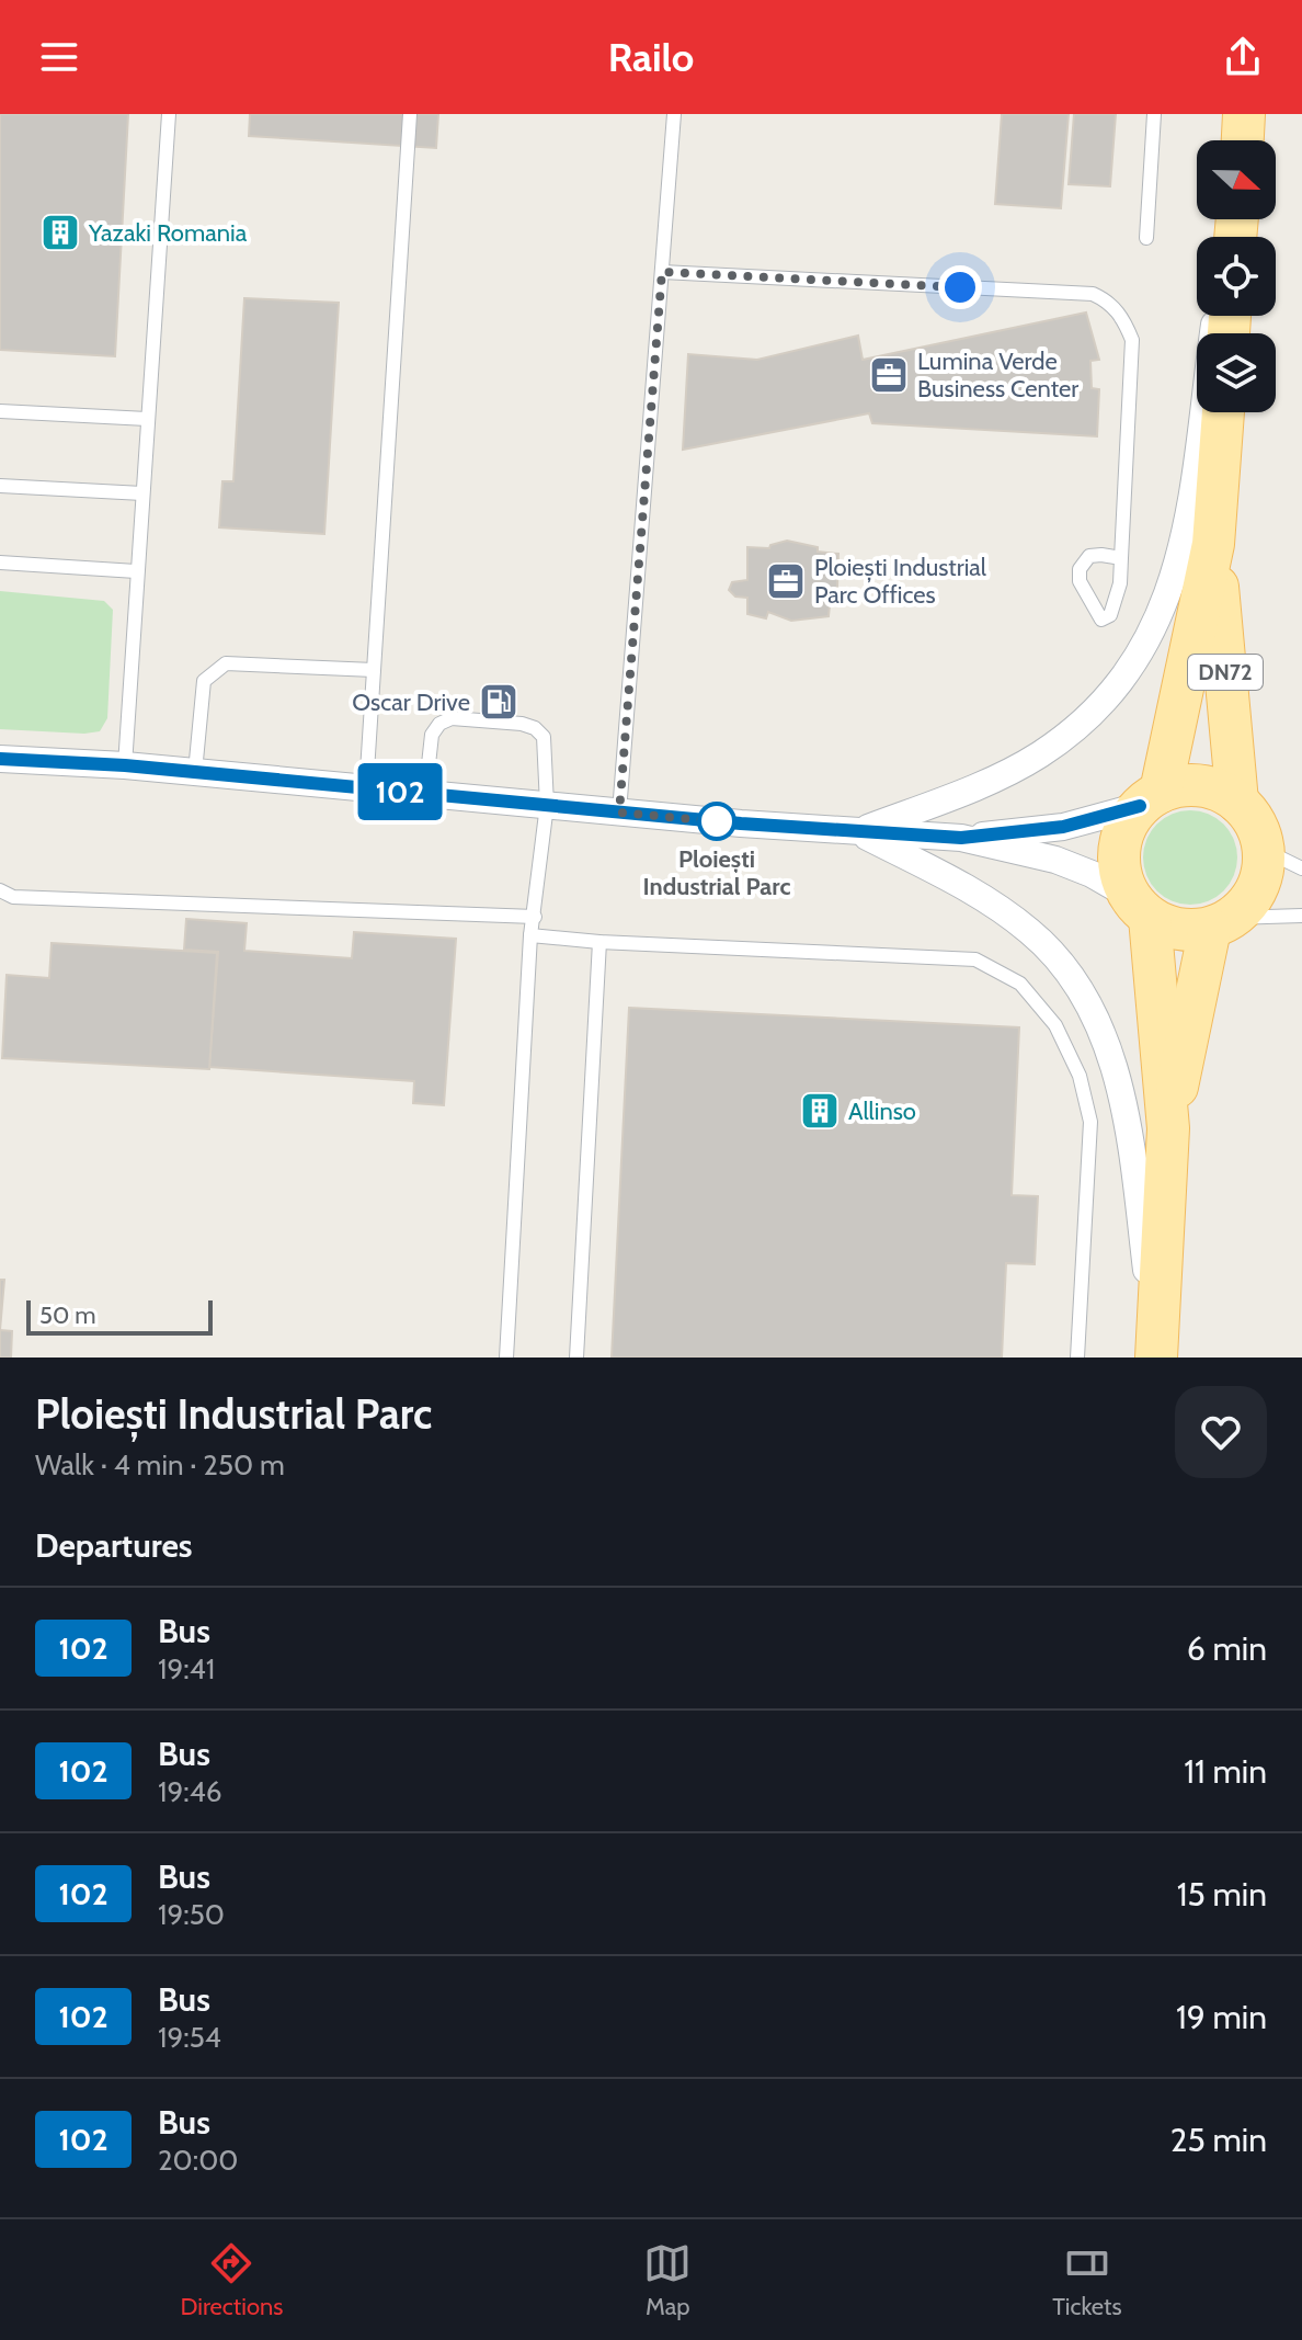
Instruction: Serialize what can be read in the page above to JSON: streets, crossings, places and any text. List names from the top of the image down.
{
  "streets": {
    "main road": ["DN72"]
  },
  "places": {
    "building": ["Yazaki Romania", "Allinso"],
    "office": ["Lumina Verde Business Center", "Ploiești Industrial Parc Offices"],
    "fuel station": ["Oscar Drive"],
    "other": ["Ploiești Industrial Parc"]
  },
  "lines": ["bus line 102"],
  "scale_bar": "50 m",
  "north": "right",
  "page": {
    "header": "Railo",
    "on_map": "102",
    "scale": "50 m",
    "heading": [
      ["Ploiești Industrial Parc", "Walk · 4 min · 250 m"],
      "Departures"
    ],
    "list": [
      {
        "mark": "102",
        "name": "Bus",
        "note": "19:41",
        "value": "6 min"
      },
      {
        "mark": "102",
        "name": "Bus",
        "note": "19:46",
        "value": "11 min"
      },
      {
        "mark": "102",
        "name": "Bus",
        "note": "19:50",
        "value": "15 min"
      },
      {
        "mark": "102",
        "name": "Bus",
        "note": "19:54",
        "value": "19 min"
      },
      {
        "mark": "102",
        "name": "Bus",
        "note": "20:00",
        "value": "25 min"
      }
    ],
    "tabs": ["Directions", "Map", "Tickets"]
  }
}
